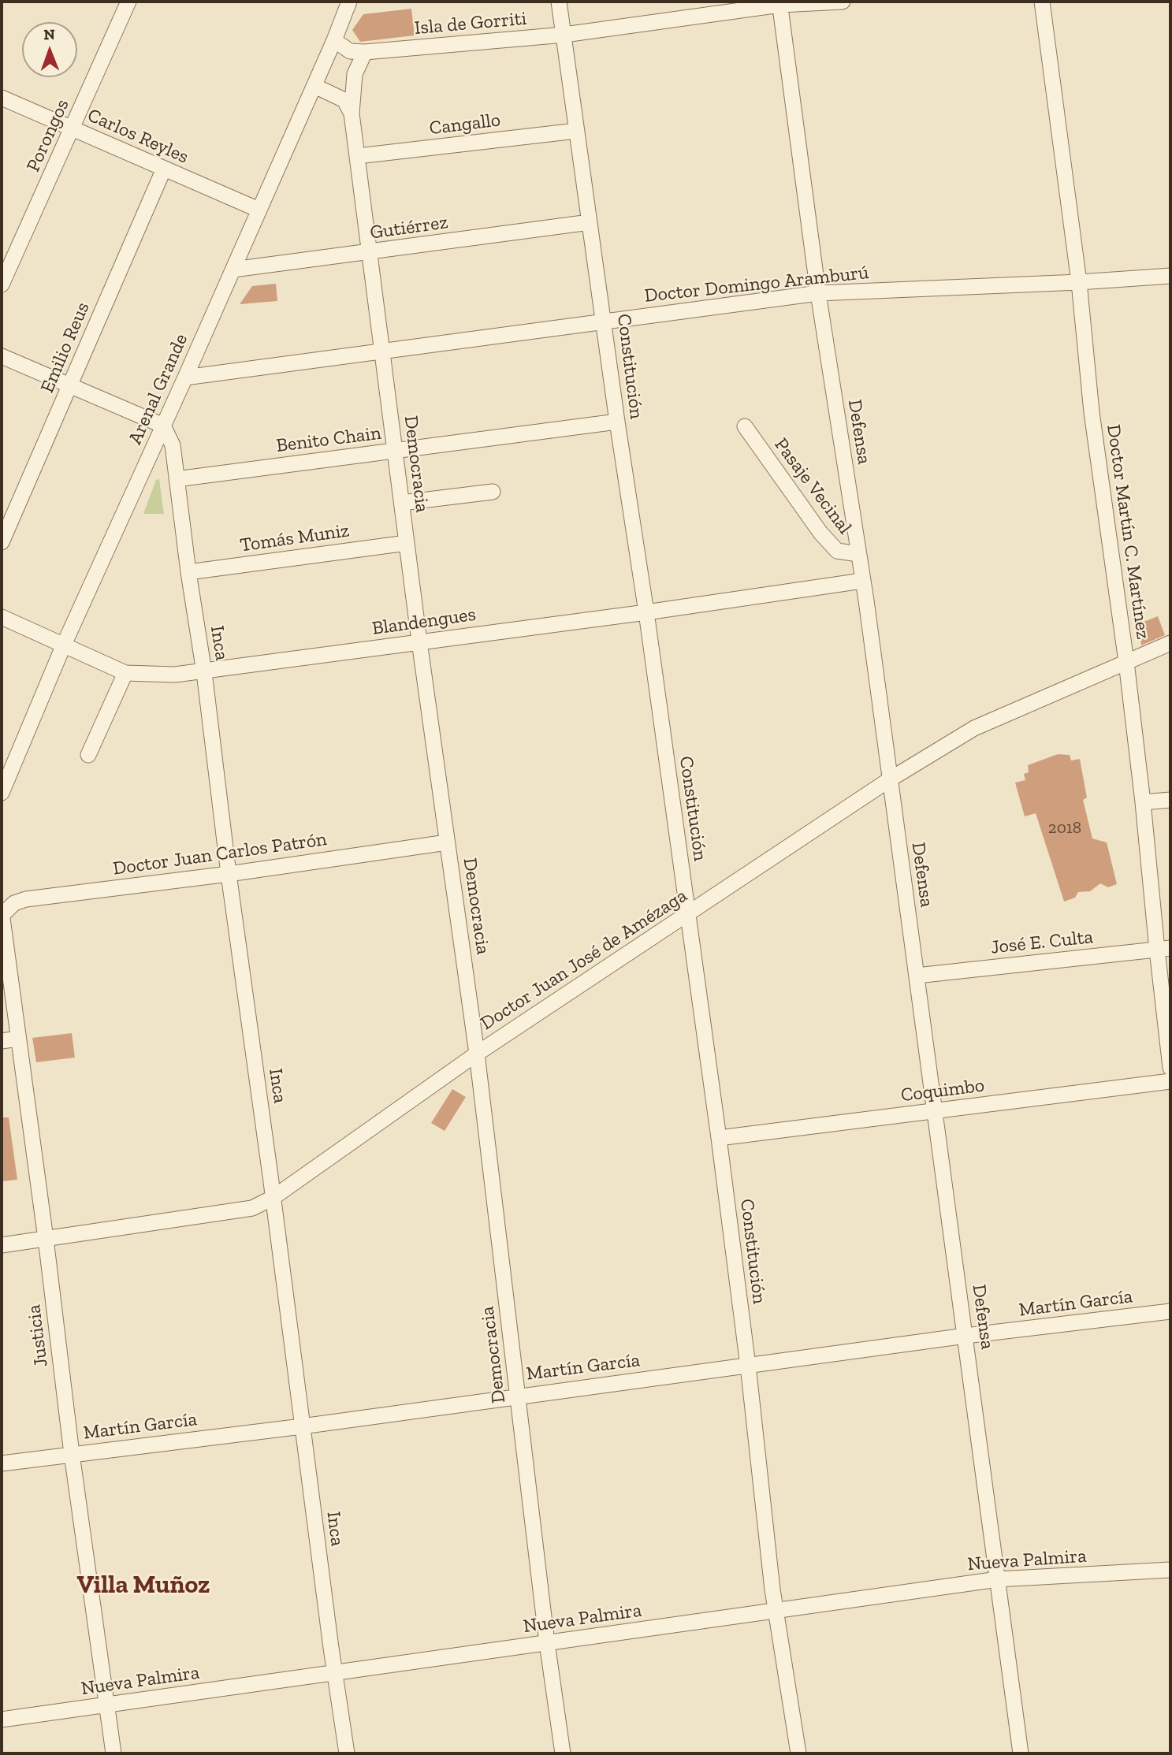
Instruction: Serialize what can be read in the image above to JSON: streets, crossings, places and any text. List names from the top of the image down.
{
  "streets": {
    "street": [
      "Isla de Gorriti",
      "Cangallo",
      "Porongos",
      "Carlos Reyles",
      "Gutiérrez",
      "Doctor Domingo Aramburú",
      "Emilio Reus",
      "Constitución",
      "Arenal Grande",
      "Defensa",
      "Benito Chain",
      "Democracia",
      "Pasaje Vecinal",
      "Doctor Martín C. Martínez",
      "Tomás Muniz",
      "Blandengues",
      "Inca",
      "Doctor Juan Carlos Patrón",
      "José E. Culta",
      "Doctor Juan José de Amézaga",
      "Coquimbo",
      "Martín García",
      "Justicia",
      "Nueva Palmira"
    ]
  },
  "crossings": [
    ["Isla de Gorriti", "Constitución"],
    ["Isla de Gorriti", "Arenal Grande"],
    ["Isla de Gorriti", "Defensa"],
    ["Isla de Gorriti", "Democracia"],
    ["Cangallo", "Constitución"],
    ["Cangallo", "Democracia"],
    ["Porongos", "Carlos Reyles"],
    ["Carlos Reyles", "Emilio Reus"],
    ["Carlos Reyles", "Arenal Grande"],
    ["Gutiérrez", "Constitución"],
    ["Gutiérrez", "Arenal Grande"],
    ["Gutiérrez", "Democracia"],
    ["Doctor Domingo Aramburú", "Constitución"],
    ["Doctor Domingo Aramburú", "Arenal Grande"],
    ["Doctor Domingo Aramburú", "Defensa"],
    ["Doctor Domingo Aramburú", "Democracia"],
    ["Doctor Domingo Aramburú", "Doctor Martín C. Martínez"],
    ["Constitución", "Benito Chain"],
    ["Constitución", "Blandengues"],
    ["Constitución", "Doctor Juan José de Amézaga"],
    ["Constitución", "Coquimbo"],
    ["Constitución", "Martín García"],
    ["Constitución", "Nueva Palmira"],
    ["Arenal Grande", "Blandengues"],
    ["Arenal Grande", "Inca"],
    ["Defensa", "Pasaje Vecinal"],
    ["Defensa", "Blandengues"],
    ["Defensa", "José E. Culta"],
    ["Defensa", "Doctor Juan José de Amézaga"],
    ["Defensa", "Coquimbo"],
    ["Defensa", "Martín García"],
    ["Defensa", "Nueva Palmira"],
    ["Benito Chain", "Democracia"],
    ["Benito Chain", "Inca"],
    ["Democracia", "Tomás Muniz"],
    ["Democracia", "Blandengues"],
    ["Democracia", "Doctor Juan Carlos Patrón"],
    ["Democracia", "Doctor Juan José de Amézaga"],
    ["Democracia", "Martín García"],
    ["Democracia", "Nueva Palmira"],
    ["Doctor Martín C. Martínez", "José E. Culta"],
    ["Doctor Martín C. Martínez", "Doctor Juan José de Amézaga"],
    ["Tomás Muniz", "Inca"],
    ["Blandengues", "Inca"],
    ["Inca", "Doctor Juan Carlos Patrón"],
    ["Inca", "Doctor Juan José de Amézaga"],
    ["Inca", "Martín García"],
    ["Inca", "Nueva Palmira"],
    ["Doctor Juan Carlos Patrón", "Justicia"],
    ["Doctor Juan José de Amézaga", "Justicia"],
    ["Martín García", "Justicia"],
    ["Justicia", "Nueva Palmira"]
  ],
  "districts": ["Villa Muñoz"],
  "house_numbers": ["2018"],
  "north": "top"
}
